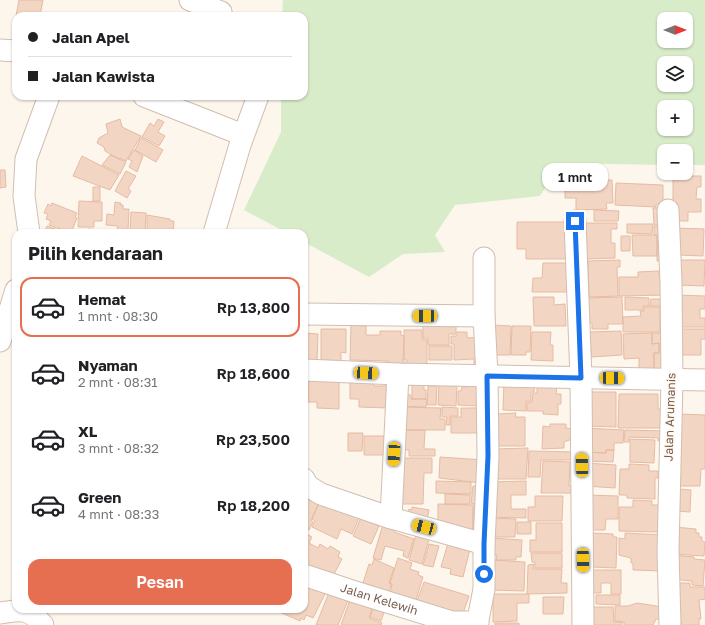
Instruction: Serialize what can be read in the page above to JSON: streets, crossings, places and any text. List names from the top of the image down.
{
  "streets": {
    "street": ["Jalan Arumanis", "Jalan Kelewih"]
  },
  "north": "right",
  "page": {
    "map_buttons": ["+", "−"],
    "banner": ["Jalan Apel", "Jalan Kawista"],
    "bubble": "1 mnt",
    "heading": "Pilih kendaraan",
    "list": [
      {
        "name": "Hemat",
        "note": "1 mnt · 08:30",
        "value": "Rp 13,800"
      },
      {
        "name": "Nyaman",
        "note": "2 mnt · 08:31",
        "value": "Rp 18,600"
      },
      {
        "name": "XL",
        "note": "3 mnt · 08:32",
        "value": "Rp 23,500"
      },
      {
        "name": "Green",
        "note": "4 mnt · 08:33",
        "value": "Rp 18,200"
      }
    ],
    "buttons": "Pesan"
  }
}
